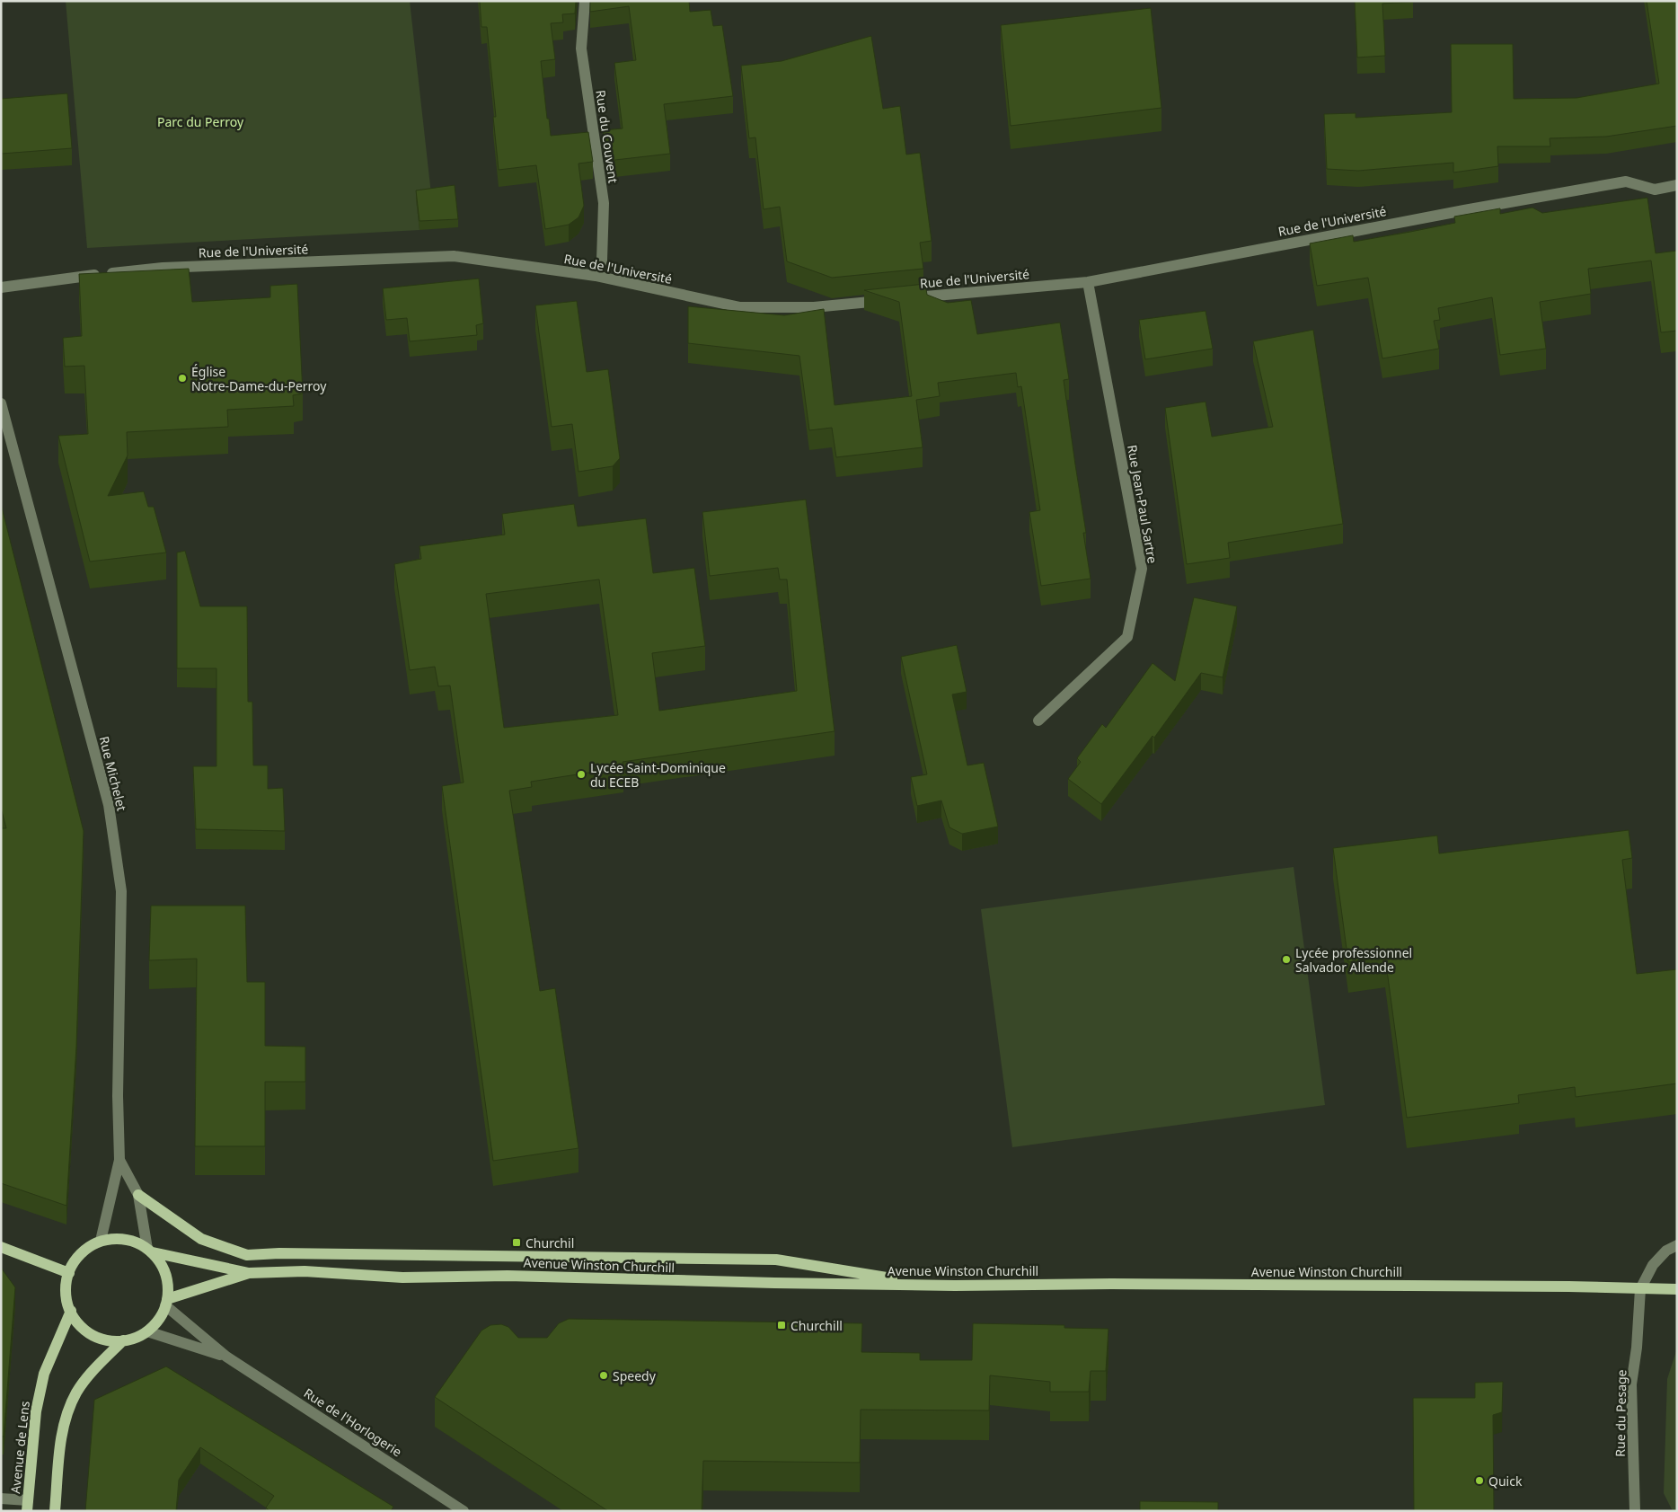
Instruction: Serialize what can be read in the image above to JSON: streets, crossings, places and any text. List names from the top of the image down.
{
  "streets": {
    "main road": ["Avenue Winston Churchill", "Avenue de Lens"],
    "street": [
      "Rue du Couvent",
      "Rue de l'Université",
      "Rue Jean-Paul Sartre",
      "Rue Michelet",
      "Rue du Pesage",
      "Rue de l'Horlogerie"
    ]
  },
  "crossings": [
    ["Rue du Couvent", "Rue de l'Université"],
    ["Rue de l'Université", "Rue Jean-Paul Sartre"],
    ["Rue Michelet", "Avenue Winston Churchill"],
    ["Rue Michelet", "Rue de l'Horlogerie"],
    ["Rue Michelet", "Avenue de Lens"],
    ["Avenue Winston Churchill", "Rue du Pesage"],
    ["Avenue Winston Churchill", "Rue de l'Horlogerie"],
    ["Avenue Winston Churchill", "Avenue de Lens"],
    ["Rue de l'Horlogerie", "Avenue de Lens"]
  ],
  "parks": ["Parc du Perroy"],
  "places": {
    "other": [
      "Église Notre-Dame-du-Perroy",
      "Lycée Saint-Dominique du ECEB",
      "Lycée professionnel Salvador Allende",
      "Speedy",
      "Quick"
    ],
    "transit": ["Churchil", "Churchill"]
  }
}
